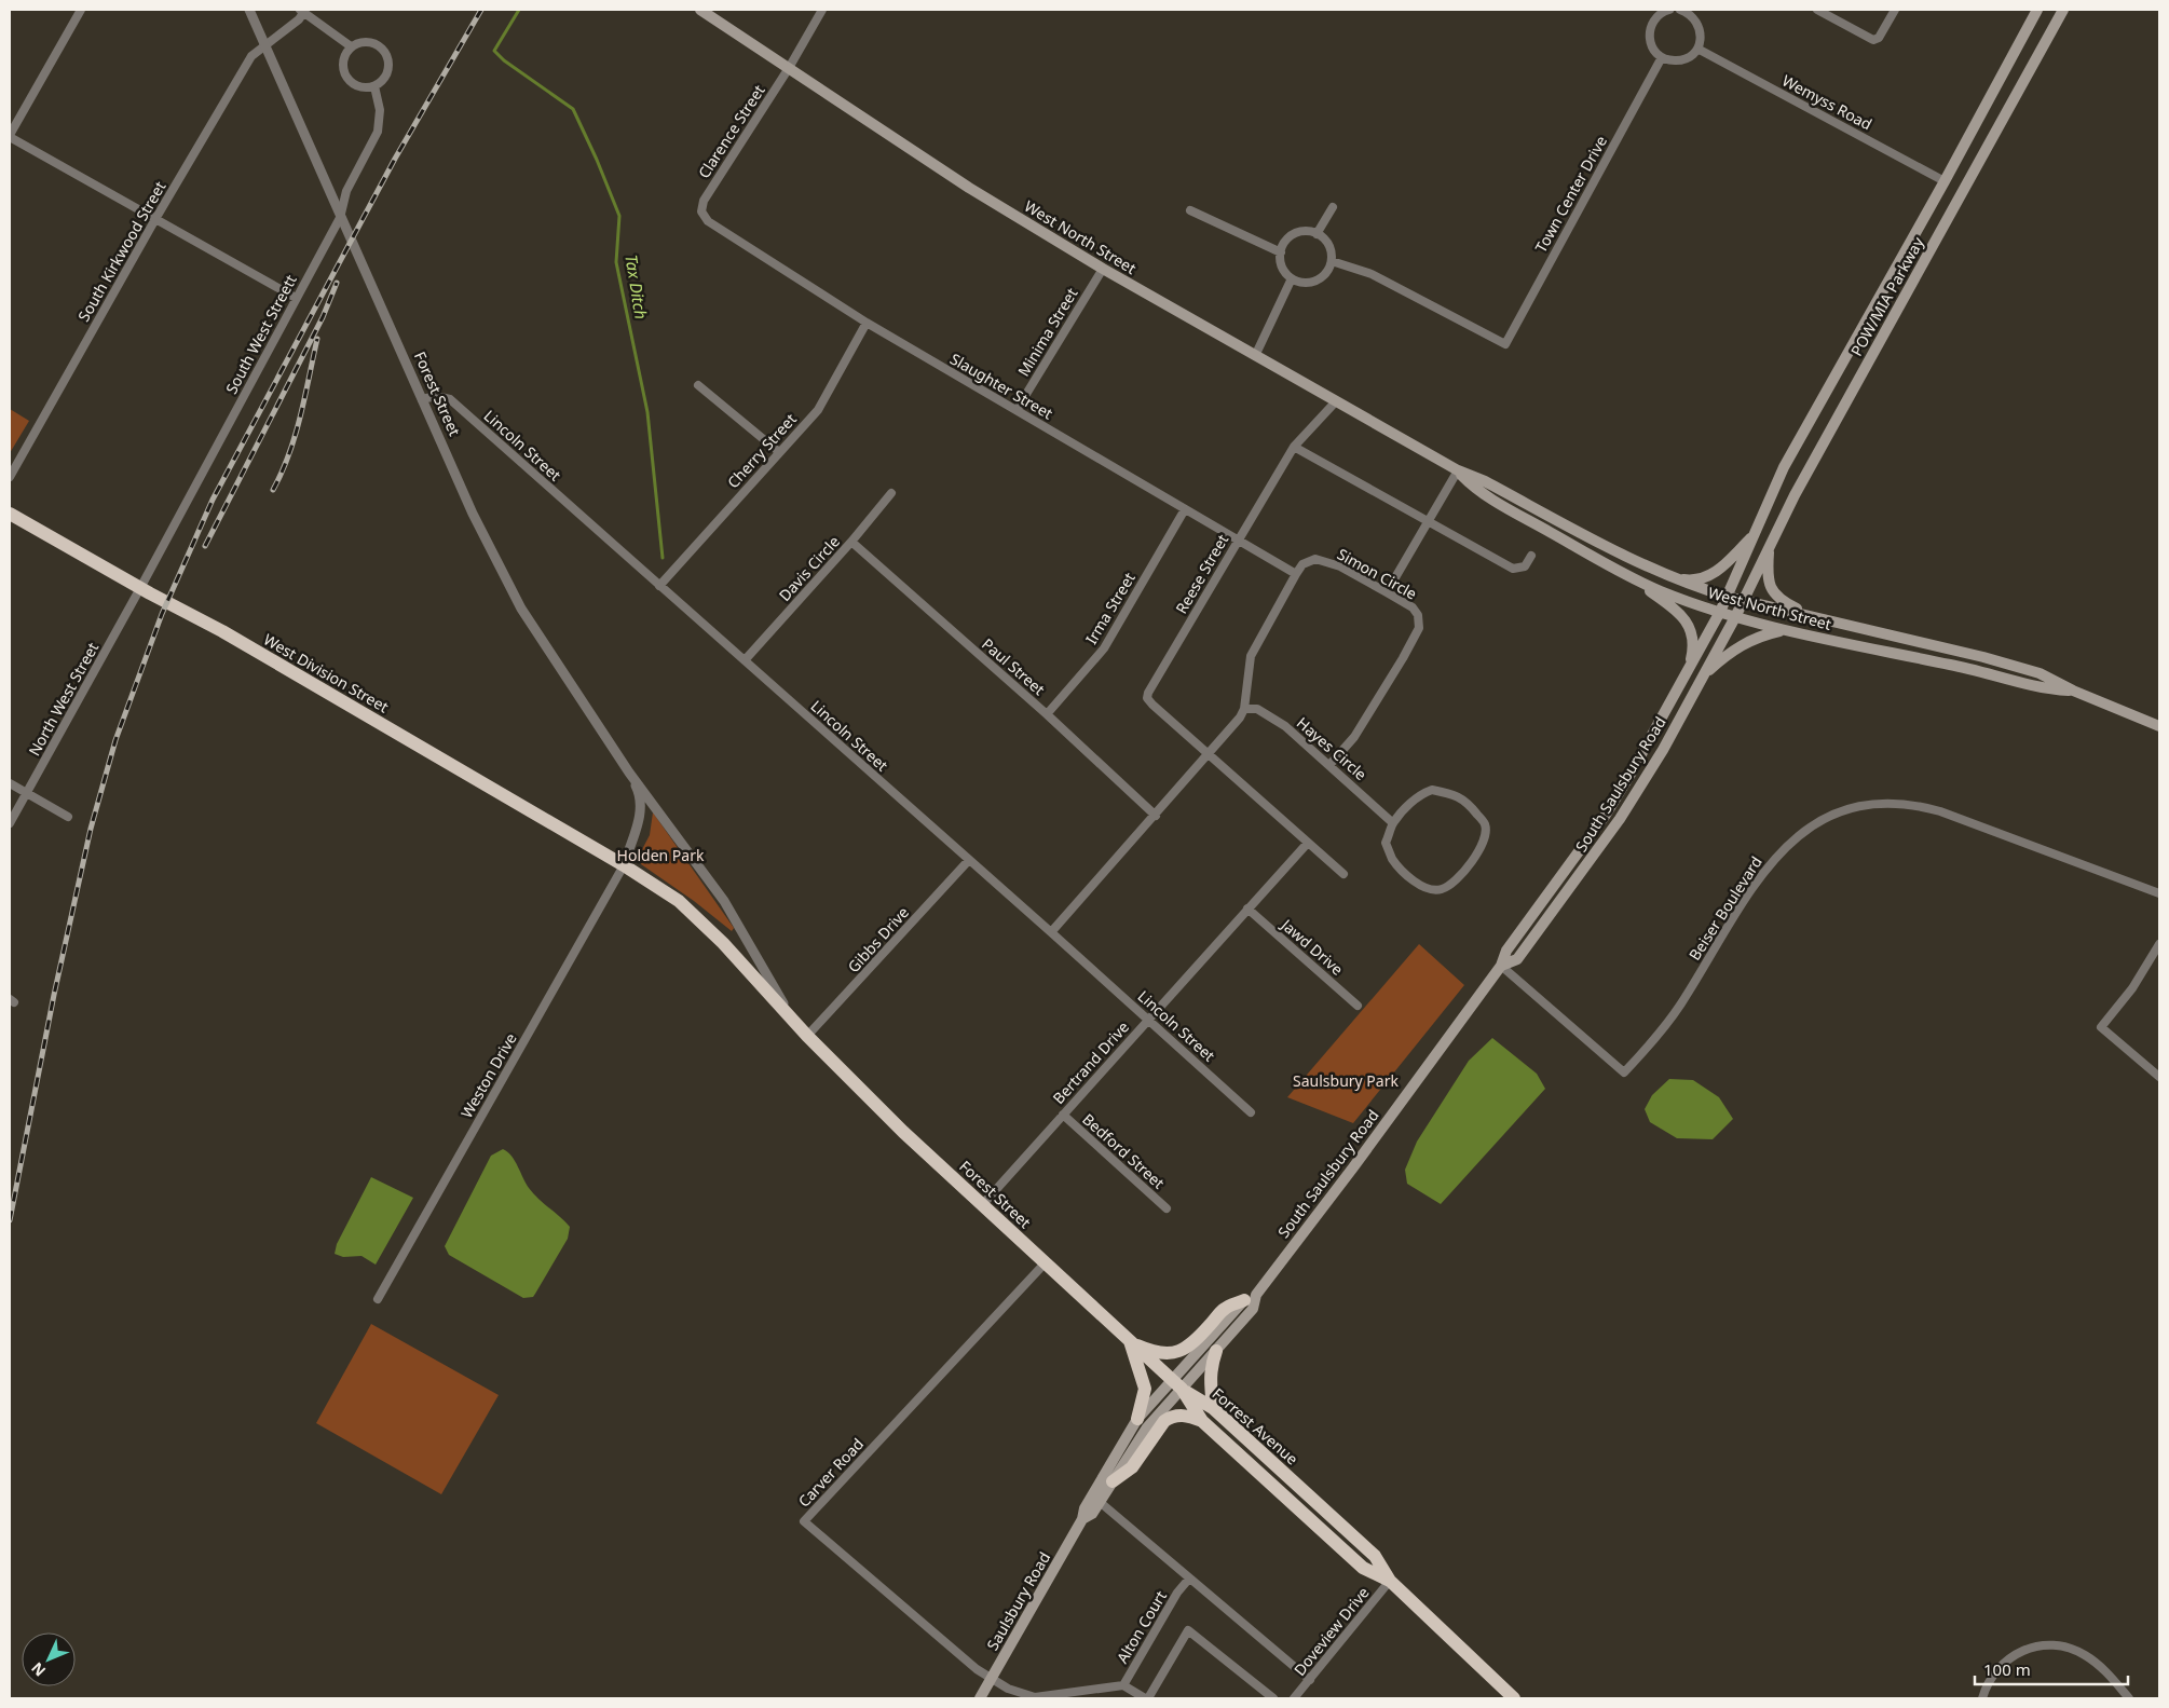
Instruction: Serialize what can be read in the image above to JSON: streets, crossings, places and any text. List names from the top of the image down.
{
  "streets": {
    "highway": ["Forest Street", "West Division Street", "Forrest Avenue"],
    "main road": [
      "West North Street",
      "POW/MIA Parkway",
      "South Saulsbury Road",
      "Saulsbury Road"
    ],
    "street": [
      "Wemyss Road",
      "Clarence Street",
      "Town Center Drive",
      "South Kirkwood Street",
      "Minima Street",
      "South West Streett",
      "Slaughter Street",
      "Lincoln Street",
      "Cherry Street",
      "Davis Circle",
      "Reese Street",
      "Simon Circle",
      "Irma Street",
      "Paul Street",
      "North West Street",
      "Hayes Circle",
      "Beiser Boulevard",
      "Gibbs Drive",
      "Jawd Drive",
      "Bertrand Drive",
      "Weston Drive",
      "Bedford Street",
      "Carver Road",
      "Alton Court",
      "Doveview Drive"
    ]
  },
  "crossings": [
    ["Wemyss Road", "POW/MIA Parkway"],
    ["Clarence Street", "West North Street"],
    ["Clarence Street", "Slaughter Street"],
    ["West North Street", "POW/MIA Parkway"],
    ["West North Street", "Minima Street"],
    ["West North Street", "Reese Street"],
    ["West North Street", "South Saulsbury Road"],
    ["South Kirkwood Street", "Forest Street"],
    ["POW/MIA Parkway", "South Saulsbury Road"],
    ["Minima Street", "Slaughter Street"],
    ["South West Streett", "Forest Street"],
    ["South West Streett", "West Division Street"],
    ["South West Streett", "North West Street"],
    ["Slaughter Street", "Cherry Street"],
    ["Slaughter Street", "Reese Street"],
    ["Slaughter Street", "Simon Circle"],
    ["Slaughter Street", "Irma Street"],
    ["Forest Street", "Lincoln Street"],
    ["Forest Street", "West Division Street"],
    ["Forest Street", "South Saulsbury Road"],
    ["Forest Street", "Gibbs Drive"],
    ["Forest Street", "Bertrand Drive"],
    ["Forest Street", "Weston Drive"],
    ["Forest Street", "Forrest Avenue"],
    ["Forest Street", "Carver Road"],
    ["Forest Street", "Saulsbury Road"],
    ["Lincoln Street", "Cherry Street"],
    ["Lincoln Street", "Davis Circle"],
    ["Lincoln Street", "Gibbs Drive"],
    ["Lincoln Street", "Bertrand Drive"],
    ["Davis Circle", "Paul Street"],
    ["Reese Street", "Bertrand Drive"],
    ["Simon Circle", "Hayes Circle"],
    ["Irma Street", "Paul Street"],
    ["West Division Street", "North West Street"],
    ["West Division Street", "Weston Drive"],
    ["South Saulsbury Road", "Beiser Boulevard"],
    ["South Saulsbury Road", "Forrest Avenue"],
    ["South Saulsbury Road", "Saulsbury Road"],
    ["Jawd Drive", "Bertrand Drive"],
    ["Bertrand Drive", "Bedford Street"],
    ["Forrest Avenue", "Saulsbury Road"],
    ["Forrest Avenue", "Doveview Drive"],
    ["Carver Road", "Saulsbury Road"],
    ["Carver Road", "Alton Court"],
    ["Saulsbury Road", "Alton Court"]
  ],
  "water": ["Tax Ditch"],
  "parks": ["Holden Park", "Saulsbury Park"],
  "scale_bar": "100 m",
  "north": "bottom left"
}
